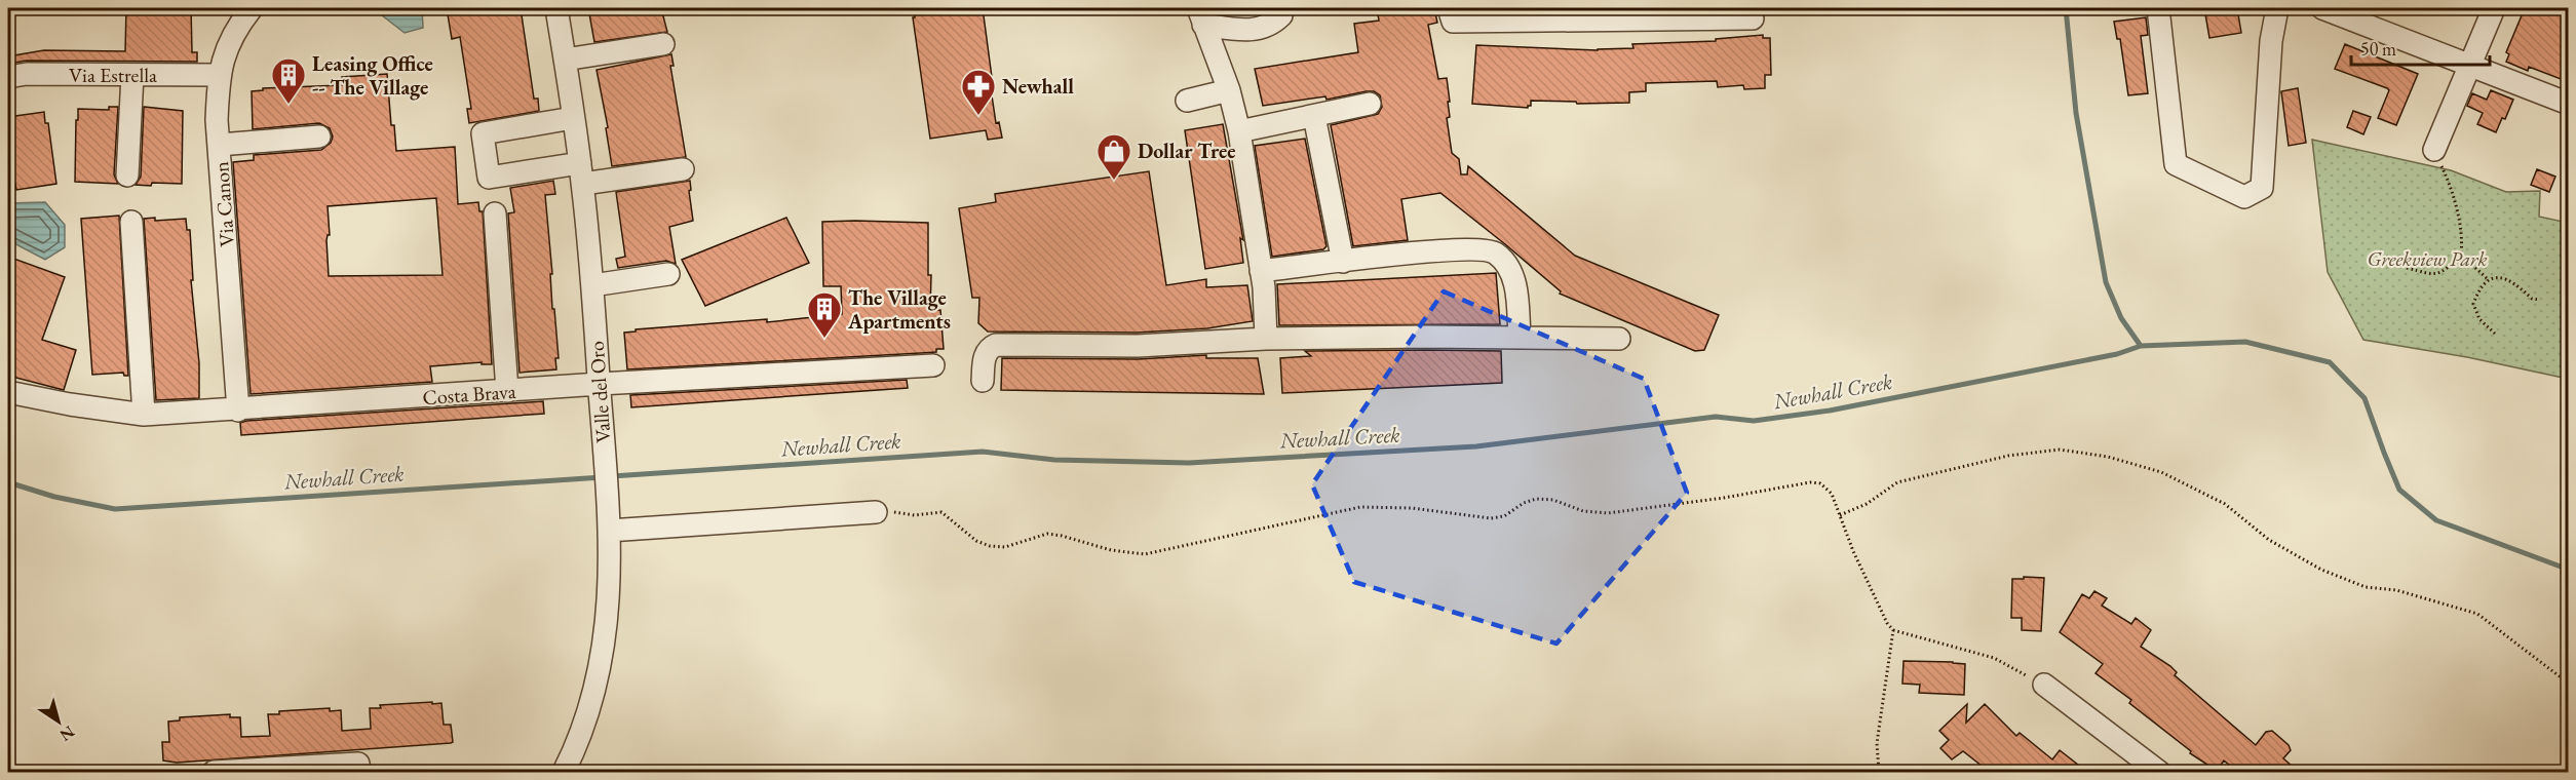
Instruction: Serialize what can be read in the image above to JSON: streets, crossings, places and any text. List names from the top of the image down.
{
  "streets": {
    "street": [
      "Via Estrella",
      "Via Canon",
      "Valle del Oro",
      "Costa Brava"
    ]
  },
  "crossings": [
    ["Via Estrella", "Via Canon"],
    ["Via Canon", "Costa Brava"],
    ["Valle del Oro", "Costa Brava"]
  ],
  "water": ["Newhall Creek"],
  "parks": ["Greekview Park"],
  "places": {
    "building": ["Leasing Office -- The Village", "The Village Apartments"],
    "pharmacy": ["Newhall"],
    "shop": ["Dollar Tree"]
  },
  "scale_bar": "50 m",
  "north": "bottom right"
}
